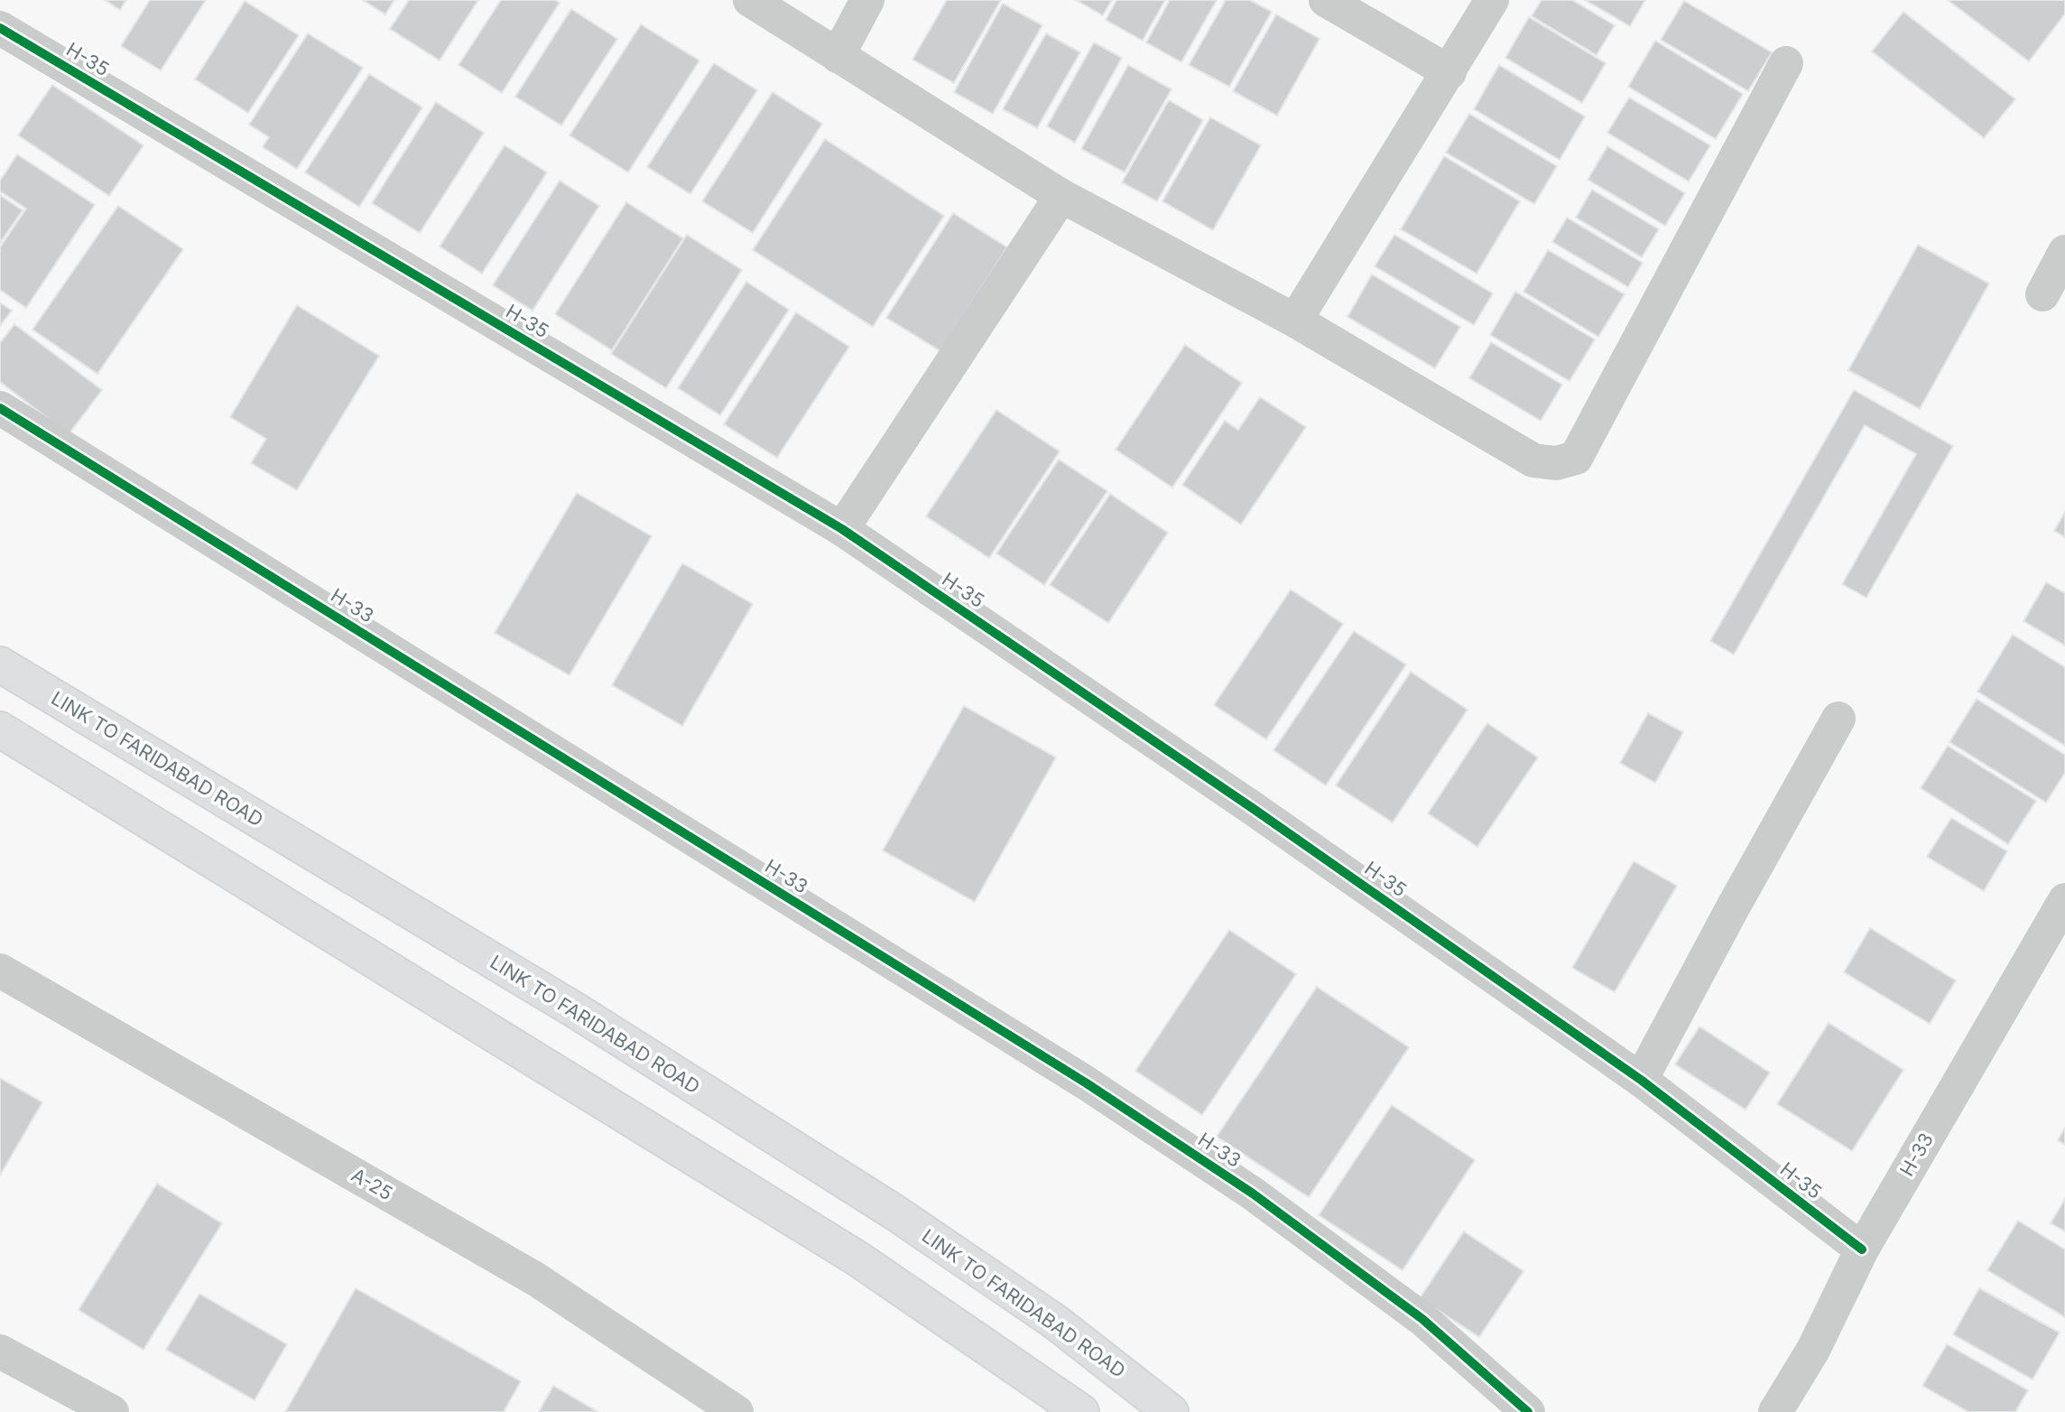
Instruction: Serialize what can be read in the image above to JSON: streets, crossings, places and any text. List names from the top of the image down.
{
  "streets": {
    "main road": ["LINK TO FARIDABAD ROAD"],
    "street": ["H-35", "H-33", "A-25"]
  },
  "crossings": [
    ["H-35", "H-33"]
  ]
}
